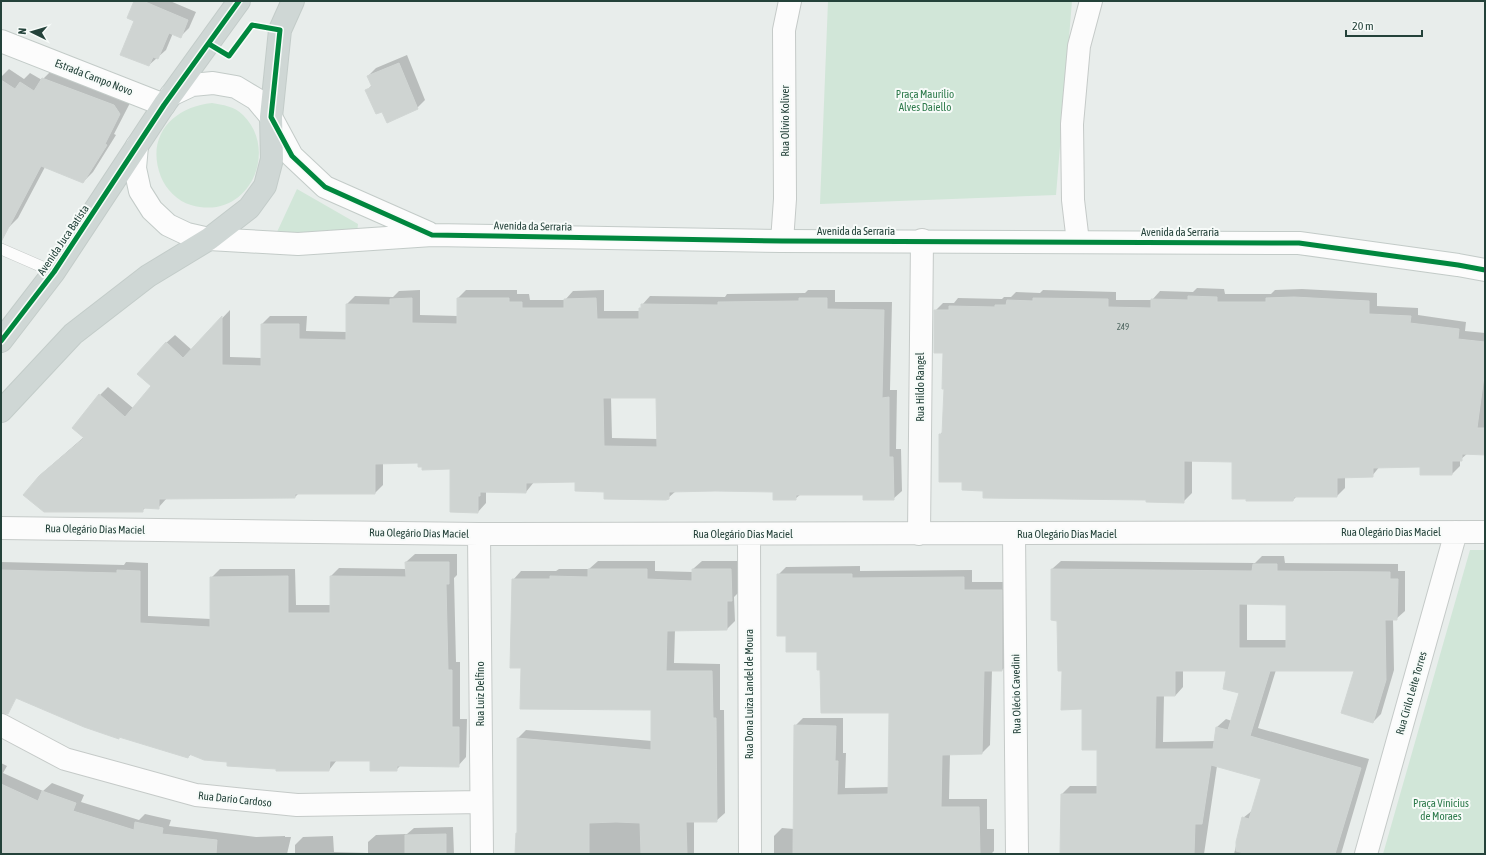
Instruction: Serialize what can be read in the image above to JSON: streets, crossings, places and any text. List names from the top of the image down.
{
  "streets": {
    "main road": ["Avenida Juca Batista"],
    "street": [
      "Estrada Campo Novo",
      "Rua Olívio Koliver",
      "Avenida da Serraria",
      "Rua Hildo Rangel",
      "Rua Olegário Dias Maciel",
      "Rua Cirilo Leite Torres",
      "Rua Luiz Delfino",
      "Rua Dona Luiza Landel de Moura",
      "Rua Olécio Cavedini",
      "Rua Dario Cardoso"
    ]
  },
  "crossings": [
    ["Estrada Campo Novo", "Avenida da Serraria"],
    ["Estrada Campo Novo", "Avenida Juca Batista"],
    ["Rua Olívio Koliver", "Avenida da Serraria"],
    ["Avenida da Serraria", "Avenida Juca Batista"],
    ["Avenida da Serraria", "Rua Hildo Rangel"],
    ["Rua Hildo Rangel", "Rua Olegário Dias Maciel"],
    ["Rua Olegário Dias Maciel", "Rua Cirilo Leite Torres"],
    ["Rua Olegário Dias Maciel", "Rua Luiz Delfino"],
    ["Rua Olegário Dias Maciel", "Rua Dona Luiza Landel de Moura"],
    ["Rua Olegário Dias Maciel", "Rua Olécio Cavedini"],
    ["Rua Luiz Delfino", "Rua Dario Cardoso"]
  ],
  "parks": ["Praça Maurílio Alves Daiello", "Praça Vinicius de Moraes"],
  "house_numbers": ["249"],
  "scale_bar": "20 m",
  "north": "left"
}
